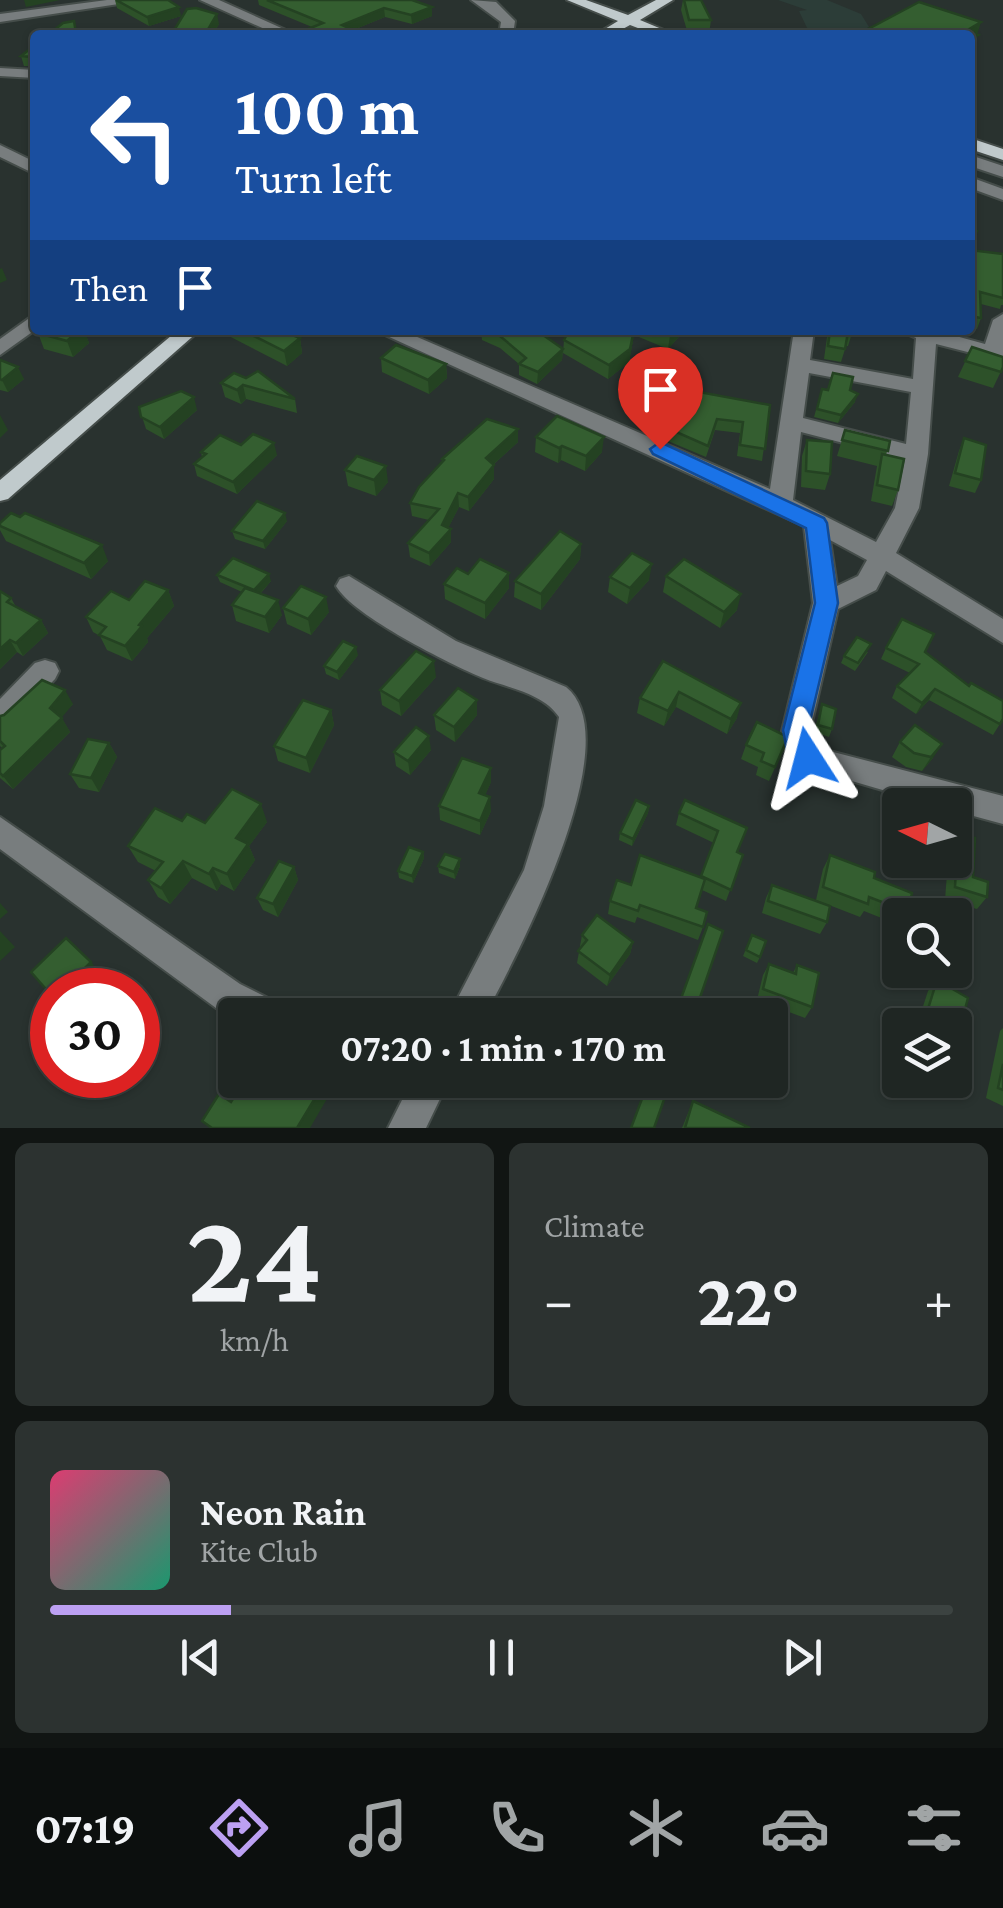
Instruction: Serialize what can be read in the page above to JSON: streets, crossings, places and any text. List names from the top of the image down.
{
  "north": "left",
  "page": {
    "turn": ["100 m", "Turn left"],
    "then": "Then",
    "limit": "30",
    "trip": "07:20 · 1 min · 170 m",
    "tile": [
      ["24", "km/h"],
      "Climate"
    ],
    "heat": ["−", "22°", "+"],
    "song": ["Neon Rain", "Kite Club"],
    "tabs": "07:19"
  }
}
